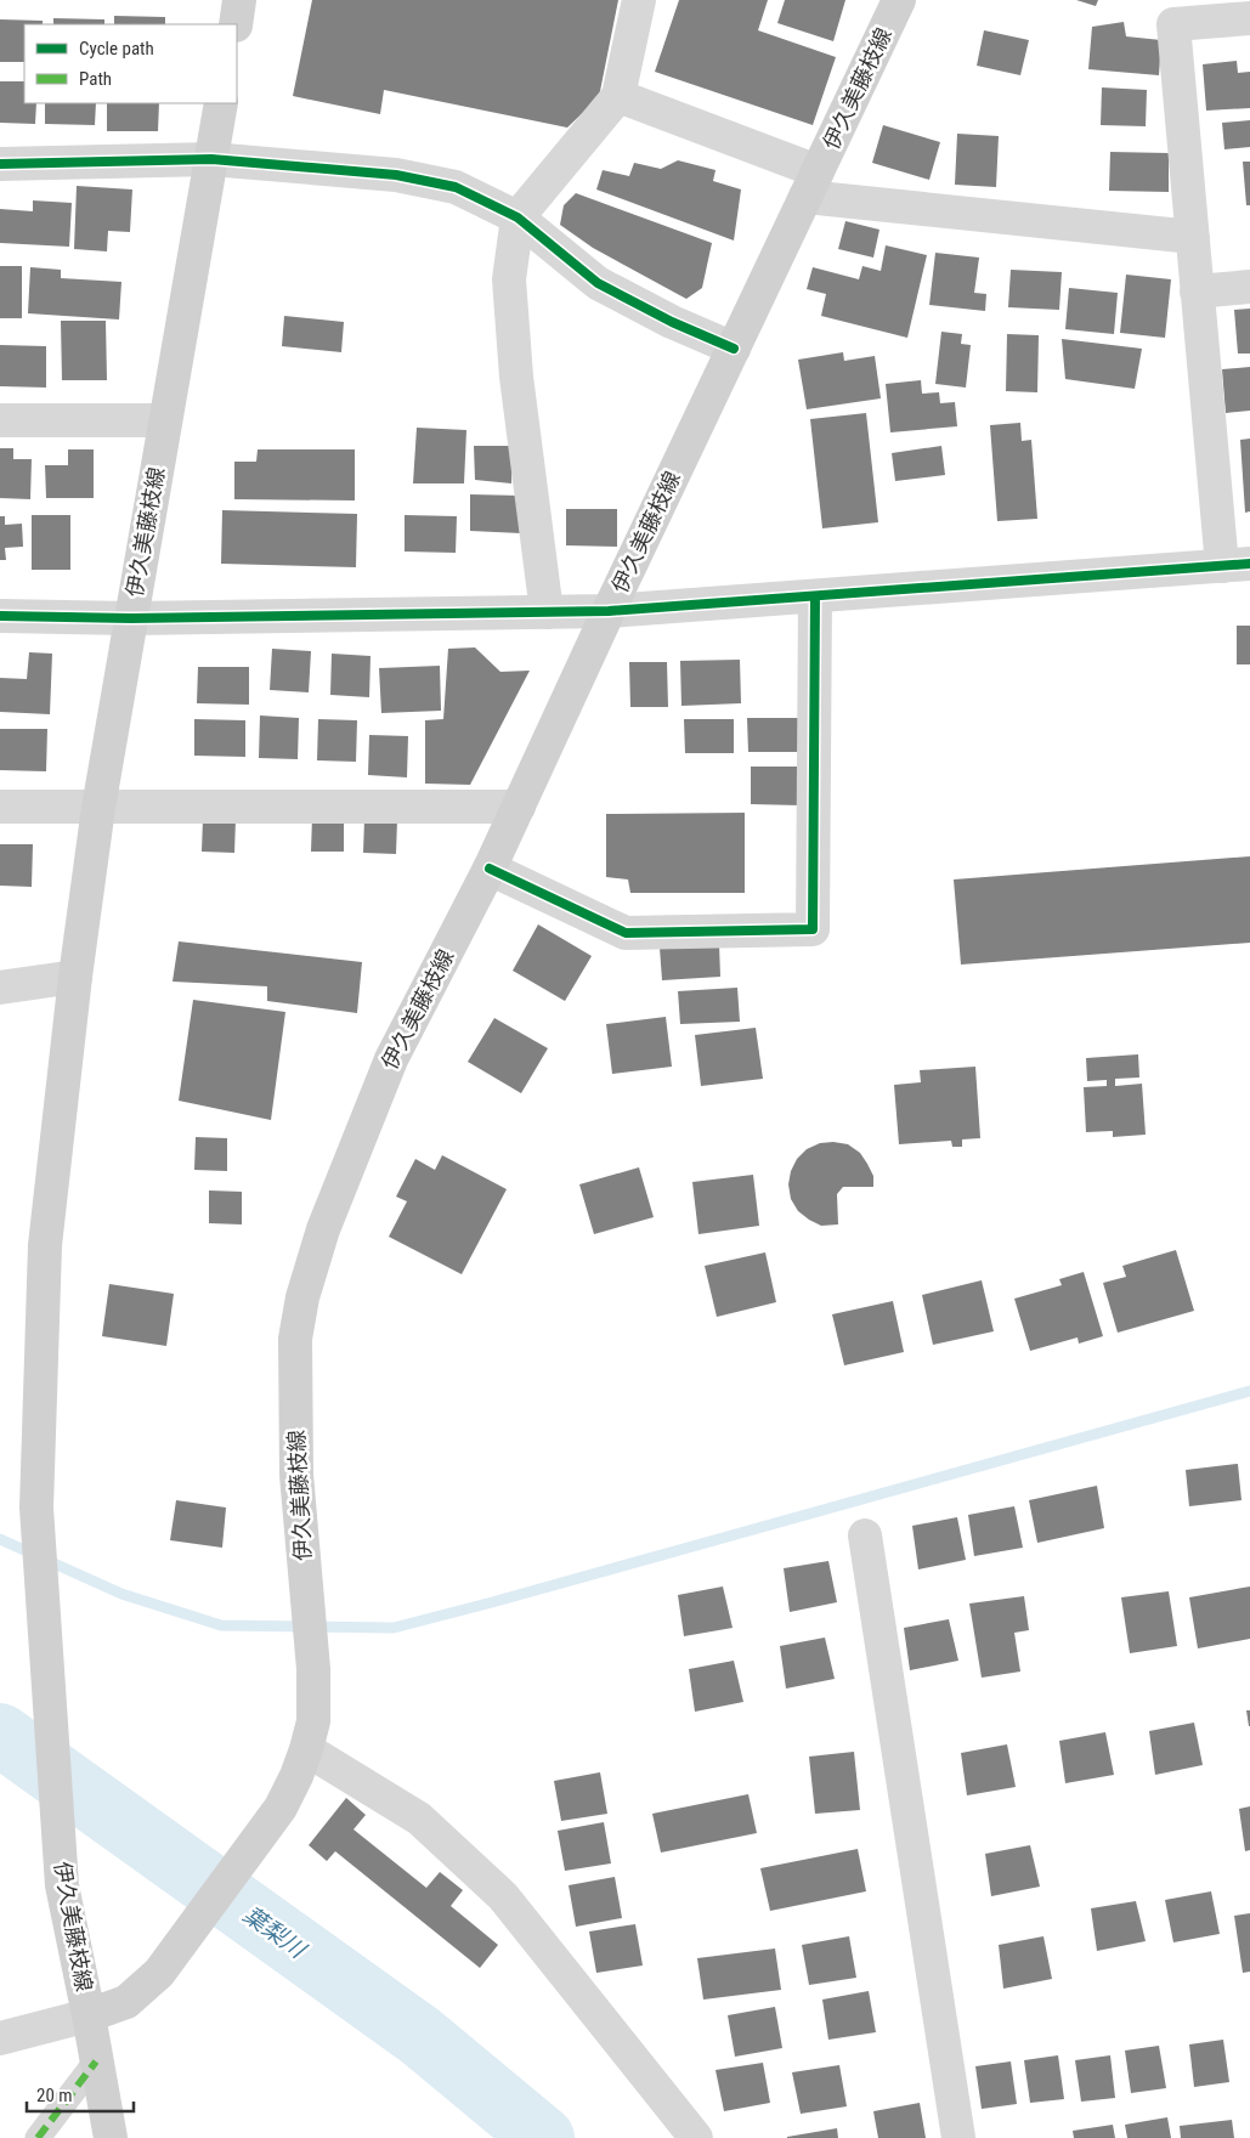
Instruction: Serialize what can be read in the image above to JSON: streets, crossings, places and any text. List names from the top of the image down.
{
  "streets": {
    "main road": ["伊久美藤枝線"]
  },
  "water": ["葉梨川"],
  "legend": ["Cycle path", "Path"],
  "scale_bar": "20 m"
}
